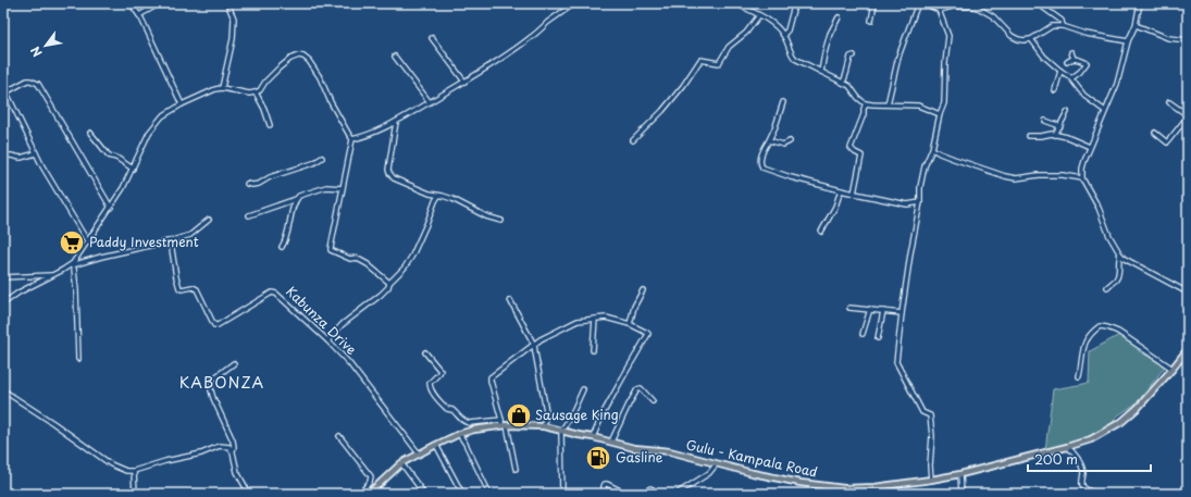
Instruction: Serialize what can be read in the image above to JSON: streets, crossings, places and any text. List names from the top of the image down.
{
  "streets": {
    "main road": ["Gulu - Kampala Road"],
    "street": ["Kabunza Drive"]
  },
  "crossings": [
    ["Kabunza Drive", "Gulu - Kampala Road"]
  ],
  "districts": ["KABONZA"],
  "places": {
    "supermarket": ["Paddy Investment"],
    "shop": ["Sausage King"],
    "fuel station": ["Gasline"]
  },
  "scale_bar": "200 m",
  "north": "bottom left"
}
